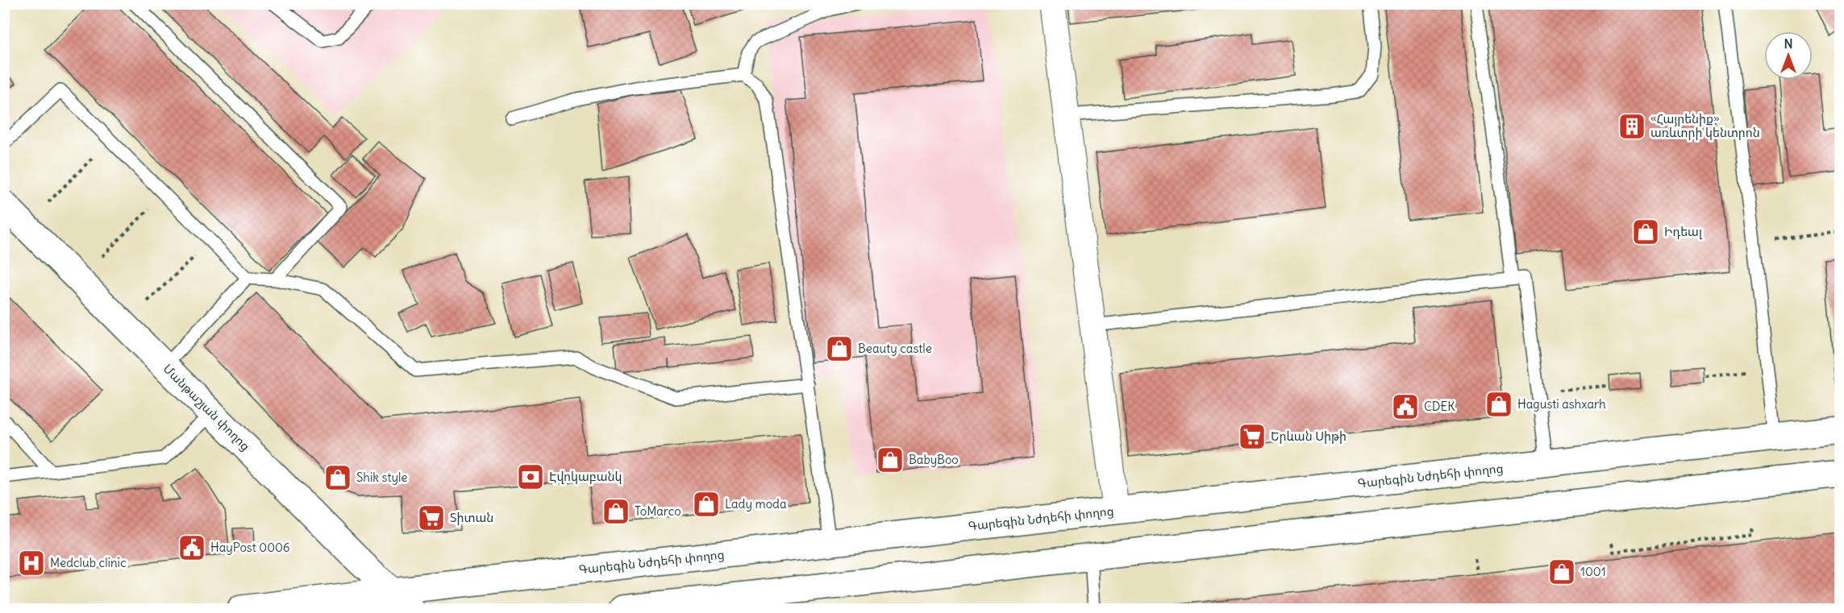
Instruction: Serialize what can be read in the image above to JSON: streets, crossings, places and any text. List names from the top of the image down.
{
  "streets": {
    "main road": ["Մանթաշյան փողոց", "Գարեգին Նժդեհի փողոց"]
  },
  "crossings": [
    ["Մանթաշյան փողոց", "Գարեգին Նժդեհի փողոց"]
  ],
  "places": {
    "building": ["«Հայրենիք» առևտրի կենտրոն"],
    "shop": [
      "Իդեալ",
      "Beauty castle",
      "Hagusti ashxarh",
      "BabyBoo",
      "Shik style",
      "Lady moda",
      "ToMarco",
      "1001"
    ],
    "public building": ["CDEK", "HayPost 0006"],
    "supermarket": ["Երևան Սիթի", "Տիտան"],
    "bank": ["Էվոկաբանկ"],
    "hospital": ["Medclub clinic"]
  },
  "north": "top"
}
